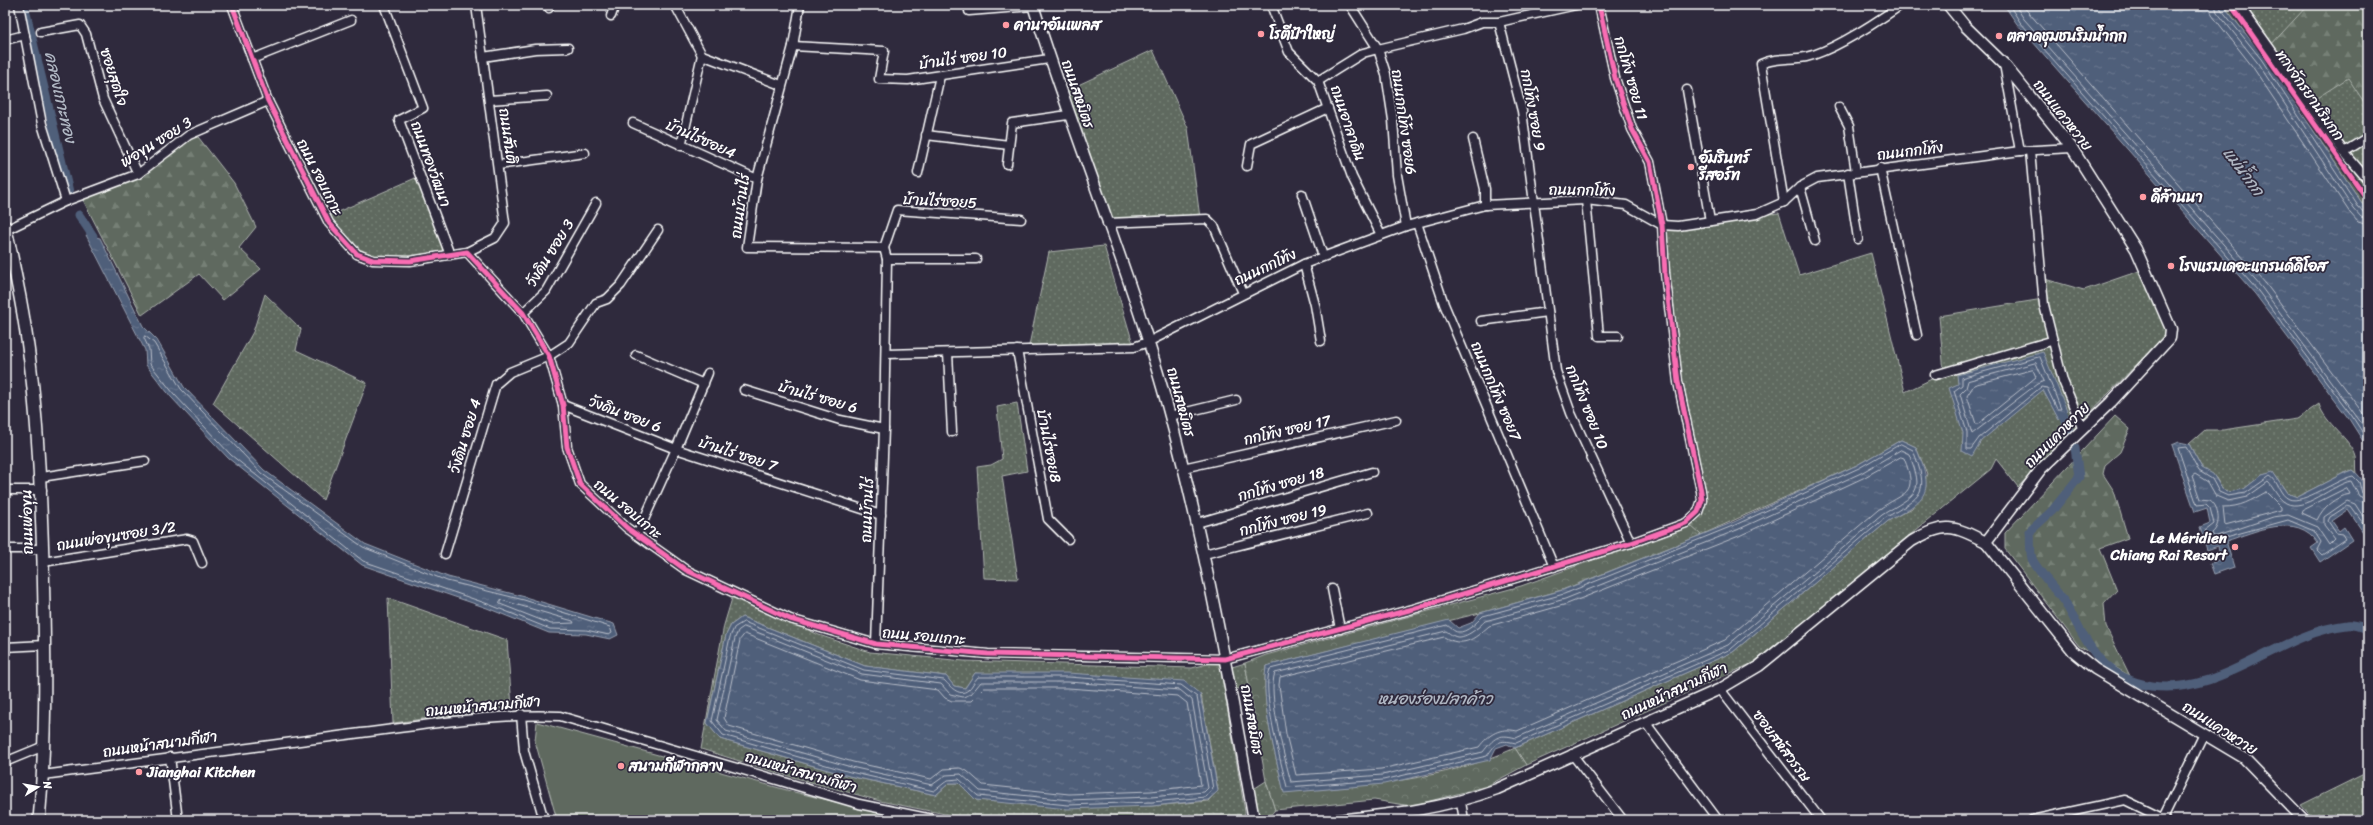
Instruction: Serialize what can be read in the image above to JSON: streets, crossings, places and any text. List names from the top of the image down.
{
  "streets": {
    "main road": ["ถนนพ่อขุน"],
    "street": [
      "บ้านไร่ ซอย 10",
      "ซอยสุดใจ",
      "กกโท้ง ซอย 11",
      "ถนนสหมิตร",
      "กกโท้ง ซอย 9",
      "ถนนแควหวาย",
      "ถนนกกโท้ง ซอย6",
      "ถนนอาลาดิน",
      "ถนนสันติ",
      "บ้านไร่ซอย4",
      "พ่อขุน ซอย 3",
      "ถนนกกโท้ง",
      "ถนนทองวัฒนา",
      "ถนน รอบเกาะ",
      "บ้านไร่ซอย5",
      "ถนนบ้านไร่",
      "วังดิน ซอย 3",
      "ถนนกกโท้ง ซอย7",
      "บ้านไร่ ซอย 6",
      "กกโท้ง ซอย 10",
      "วังดิน ซอย 6",
      "กกโท้ง ซอย 17",
      "วังดิน ซอย 4",
      "บ้านไร่ซอย8",
      "บ้านไร่ ซอย 7",
      "กกโท้ง ซอย 18",
      "กกโท้ง ซอย 19",
      "ถนนพ่อขุนซอย 3/2",
      "ถนนหน้าสนามกีฬา",
      "ซอยสหัสวรรษ"
    ],
    "cycle path": ["ทางจักรยานริมกก"]
  },
  "crossings": [
    ["บ้านไร่ ซอย 10", "ถนนสหมิตร"],
    ["บ้านไร่ ซอย 10", "ถนนบ้านไร่"],
    ["ซอยสุดใจ", "พ่อขุน ซอย 3"],
    ["กกโท้ง ซอย 11", "ถนนกกโท้ง"],
    ["กกโท้ง ซอย 11", "ถนน รอบเกาะ"],
    ["กกโท้ง ซอย 11", "กกโท้ง ซอย 10"],
    ["ถนนสหมิตร", "ถนนกกโท้ง"],
    ["ถนนสหมิตร", "ถนน รอบเกาะ"],
    ["ถนนสหมิตร", "กกโท้ง ซอย 17"],
    ["ถนนสหมิตร", "กกโท้ง ซอย 18"],
    ["ถนนสหมิตร", "กกโท้ง ซอย 19"],
    ["กกโท้ง ซอย 9", "ถนนกกโท้ง"],
    ["กกโท้ง ซอย 9", "กกโท้ง ซอย 10"],
    ["ถนนแควหวาย", "ถนนกกโท้ง"],
    ["ถนนแควหวาย", "ถนนหน้าสนามกีฬา"],
    ["ถนนกกโท้ง ซอย6", "ถนนกกโท้ง"],
    ["ถนนอาลาดิน", "ถนนกกโท้ง"],
    ["ถนนสันติ", "ถนน รอบเกาะ"],
    ["บ้านไร่ซอย4", "ถนนบ้านไร่"],
    ["พ่อขุน ซอย 3", "ถนน รอบเกาะ"],
    ["ถนนกกโท้ง", "ถนนกกโท้ง ซอย7"],
    ["ถนนกกโท้ง", "กกโท้ง ซอย 10"],
    ["ถนนทองวัฒนา", "ถนน รอบเกาะ"],
    ["ถนน รอบเกาะ", "ถนนบ้านไร่"],
    ["ถนน รอบเกาะ", "วังดิน ซอย 3"],
    ["ถนน รอบเกาะ", "ถนนกกโท้ง ซอย7"],
    ["ถนน รอบเกาะ", "กกโท้ง ซอย 10"],
    ["ถนน รอบเกาะ", "วังดิน ซอย 6"],
    ["ถนน รอบเกาะ", "วังดิน ซอย 4"],
    ["ถนน รอบเกาะ", "บ้านไร่ ซอย 7"],
    ["บ้านไร่ซอย5", "ถนนบ้านไร่"],
    ["ถนนบ้านไร่", "บ้านไร่ ซอย 6"],
    ["ถนนบ้านไร่", "บ้านไร่ ซอย 7"],
    ["วังดิน ซอย 6", "บ้านไร่ ซอย 7"],
    ["ถนนพ่อขุน", "ถนนพ่อขุนซอย 3/2"],
    ["ถนนพ่อขุน", "ถนนหน้าสนามกีฬา"],
    ["ถนนหน้าสนามกีฬา", "ซอยสหัสวรรษ"]
  ],
  "water": ["คลองเกาะทอง", "แม่น้ำกก", "หนองร่องปลาค้าว"],
  "places": [
    "คานาอันเพลส",
    "โรตีป้าใหญ่",
    "ตลาดชุมชนริมน้ำกก",
    "อัมรินทร์ รีสอร์ท",
    "ดีล้านนา",
    "โรงแรมเดอะแกรนด์ดิโอส",
    "Le Méridien Chiang Rai Resort",
    "สนามกีฬากลาง",
    "Jianghai Kitchen"
  ],
  "north": "right"
}
